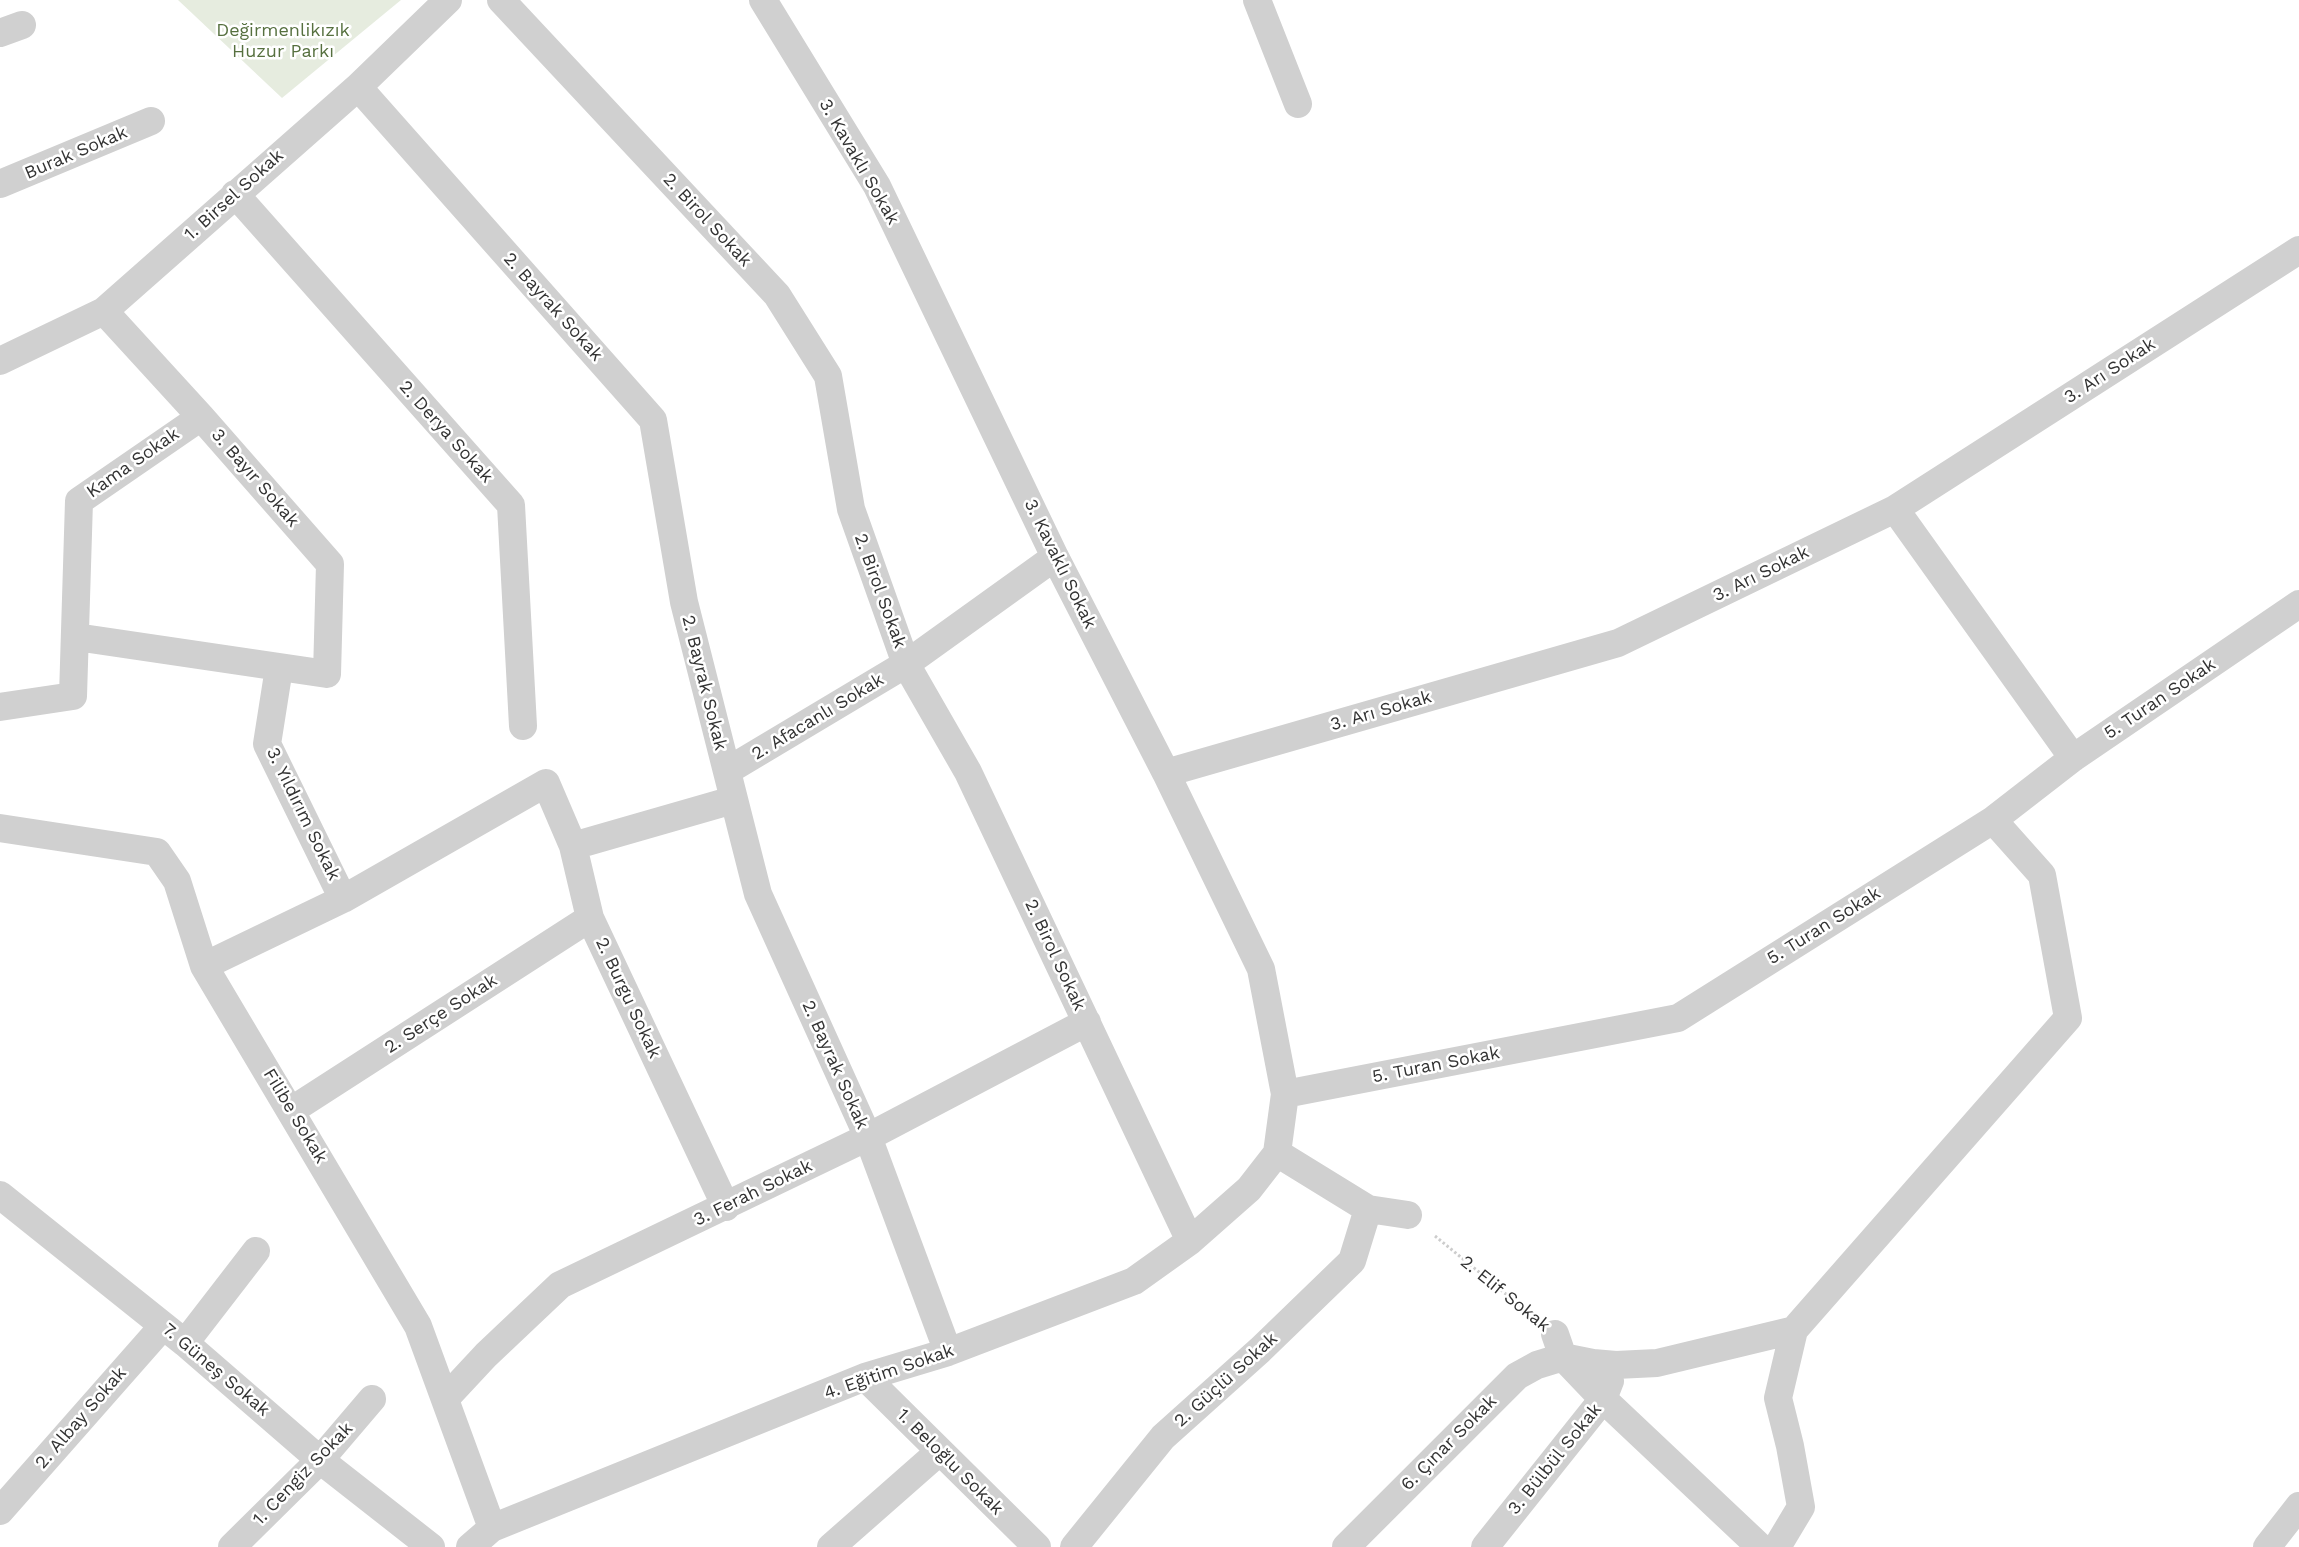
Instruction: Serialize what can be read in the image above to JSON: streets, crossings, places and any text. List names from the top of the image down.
{
  "streets": {
    "street": [
      "Burak Sokak",
      "3. Kavaklı Sokak",
      "1. Birsel Sokak",
      "2. Birol Sokak",
      "2. Bayrak Sokak",
      "3. Arı Sokak",
      "2. Derya Sokak",
      "Kama Sokak",
      "3. Bayır Sokak",
      "5. Turan Sokak",
      "2. Afacanlı Sokak",
      "3. Yıldırım Sokak",
      "2. Burgu Sokak",
      "2. Serçe Sokak",
      "Filibe Sokak",
      "3. Ferah Sokak",
      "7. Güneş Sokak",
      "4. Eğitim Sokak",
      "2. Güçlü Sokak",
      "2. Albay Sokak",
      "6. Çınar Sokak",
      "3. Bülbül Sokak",
      "1. Beloğlu Sokak",
      "1. Cengiz Sokak"
    ],
    "path": ["2. Elif Sokak"]
  },
  "crossings": [
    ["3. Kavaklı Sokak", "3. Arı Sokak"],
    ["3. Kavaklı Sokak", "5. Turan Sokak"],
    ["3. Kavaklı Sokak", "2. Afacanlı Sokak"],
    ["3. Kavaklı Sokak", "4. Eğitim Sokak"],
    ["1. Birsel Sokak", "2. Bayrak Sokak"],
    ["1. Birsel Sokak", "2. Derya Sokak"],
    ["1. Birsel Sokak", "3. Bayır Sokak"],
    ["2. Birol Sokak", "2. Afacanlı Sokak"],
    ["2. Birol Sokak", "3. Ferah Sokak"],
    ["2. Birol Sokak", "4. Eğitim Sokak"],
    ["2. Bayrak Sokak", "2. Afacanlı Sokak"],
    ["2. Bayrak Sokak", "3. Ferah Sokak"],
    ["2. Bayrak Sokak", "4. Eğitim Sokak"],
    ["Kama Sokak", "3. Bayır Sokak"],
    ["3. Bayır Sokak", "3. Yıldırım Sokak"],
    ["3. Yıldırım Sokak", "2. Burgu Sokak"],
    ["3. Yıldırım Sokak", "Filibe Sokak"],
    ["2. Burgu Sokak", "2. Serçe Sokak"],
    ["2. Burgu Sokak", "3. Ferah Sokak"],
    ["2. Serçe Sokak", "Filibe Sokak"],
    ["Filibe Sokak", "3. Ferah Sokak"],
    ["Filibe Sokak", "4. Eğitim Sokak"],
    ["2. Elif Sokak", "6. Çınar Sokak"],
    ["7. Güneş Sokak", "2. Albay Sokak"],
    ["7. Güneş Sokak", "1. Cengiz Sokak"],
    ["4. Eğitim Sokak", "1. Beloğlu Sokak"]
  ],
  "parks": ["Değirmenlikızık Huzur Parkı"]
}
